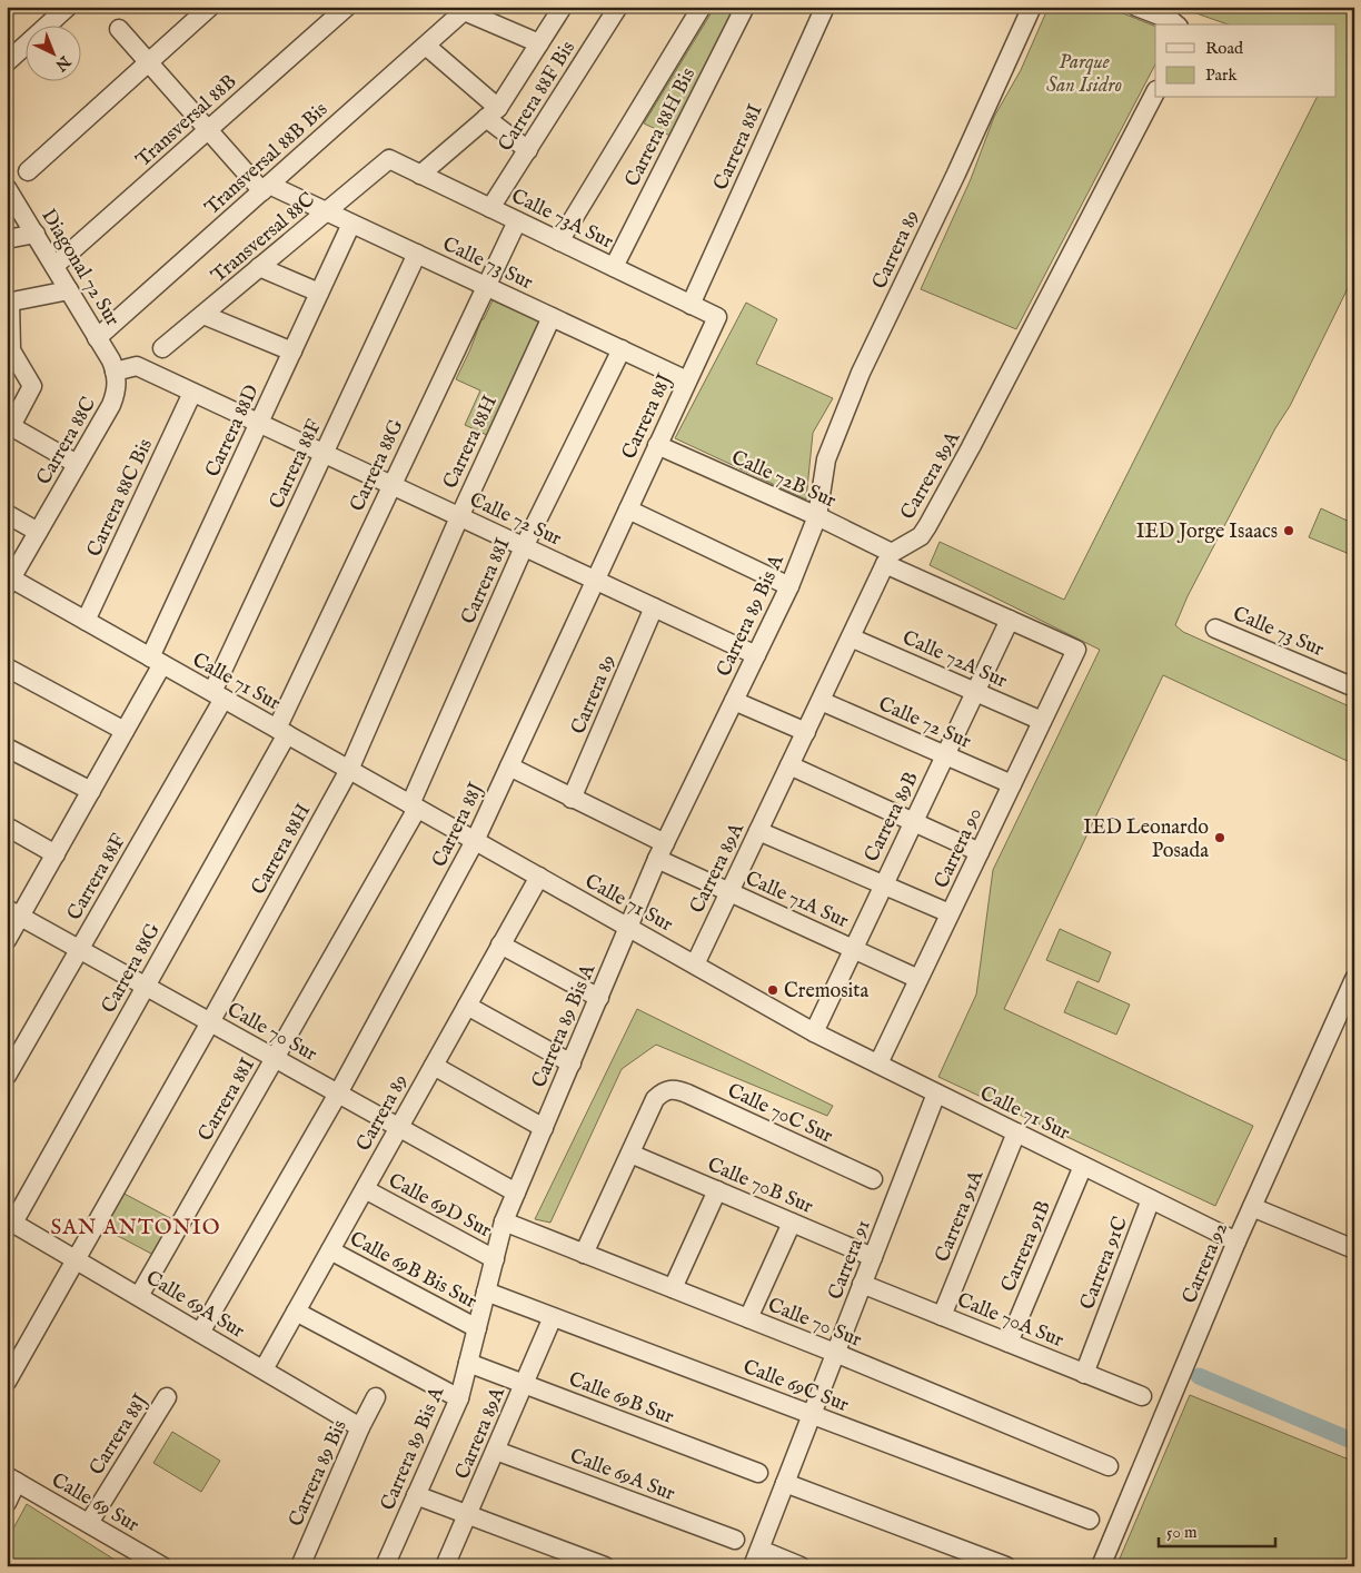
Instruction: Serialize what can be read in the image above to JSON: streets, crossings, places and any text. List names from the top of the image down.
{
  "streets": {
    "street": [
      "Carrera 88F Bis",
      "Transversal 88B",
      "Carrera 88H Bis",
      "Carrera 88I",
      "Transversal 88B Bis",
      "Calle 73A Sur",
      "Transversal 88C",
      "Carrera 89",
      "Calle 73 Sur",
      "Diagonal 72 Sur",
      "Carrera 88J",
      "Carrera 88D",
      "Carrera 88C",
      "Carrera 88H",
      "Carrera 88F",
      "Carrera 88G",
      "Carrera 89A",
      "Calle 72B Sur",
      "Carrera 88C Bis",
      "Calle 72 Sur",
      "Carrera 89 Bis A",
      "Calle 72A Sur",
      "Calle 71 Sur",
      "Carrera 89B",
      "Carrera 90",
      "Calle 71A Sur",
      "Calle 70 Sur",
      "Calle 70C Sur",
      "Calle 70B Sur",
      "Calle 69D Sur",
      "Carrera 91A",
      "Carrera 91B",
      "Carrera 91",
      "Carrera 91C",
      "Carrera 92",
      "Calle 69B Bis Sur",
      "Calle 69A Sur",
      "Calle 70A Sur",
      "Calle 69C Sur",
      "Calle 69B Sur",
      "Carrera 89 Bis",
      "Calle 69 Sur"
    ]
  },
  "crossings": [
    ["Carrera 88F Bis", "Calle 73A Sur"],
    ["Transversal 88B", "Calle 73 Sur"],
    ["Transversal 88B", "Diagonal 72 Sur"],
    ["Carrera 88H Bis", "Calle 73A Sur"],
    ["Carrera 88I", "Calle 73A Sur"],
    ["Carrera 88I", "Calle 73 Sur"],
    ["Carrera 88I", "Calle 72 Sur"],
    ["Carrera 88I", "Calle 71 Sur"],
    ["Carrera 88I", "Calle 70 Sur"],
    ["Carrera 88I", "Calle 69A Sur"],
    ["Transversal 88B Bis", "Calle 73 Sur"],
    ["Transversal 88B Bis", "Diagonal 72 Sur"],
    ["Calle 73A Sur", "Transversal 88C"],
    ["Calle 73A Sur", "Carrera 88J"],
    ["Calle 73A Sur", "Carrera 88G"],
    ["Transversal 88C", "Calle 73 Sur"],
    ["Carrera 89", "Calle 72B Sur"],
    ["Carrera 89", "Calle 72 Sur"],
    ["Carrera 89", "Carrera 89 Bis A"],
    ["Carrera 89", "Calle 71 Sur"],
    ["Carrera 89", "Calle 71A Sur"],
    ["Carrera 89", "Calle 70 Sur"],
    ["Carrera 89", "Calle 69D Sur"],
    ["Carrera 89", "Calle 69B Bis Sur"],
    ["Carrera 89", "Calle 69A Sur"],
    ["Calle 73 Sur", "Carrera 88J"],
    ["Calle 73 Sur", "Carrera 88D"],
    ["Calle 73 Sur", "Carrera 88H"],
    ["Calle 73 Sur", "Carrera 88F"],
    ["Calle 73 Sur", "Carrera 88G"],
    ["Diagonal 72 Sur", "Carrera 88C"],
    ["Diagonal 72 Sur", "Calle 72 Sur"],
    ["Carrera 88J", "Calle 72B Sur"],
    ["Carrera 88J", "Calle 72 Sur"],
    ["Carrera 88J", "Calle 71 Sur"],
    ["Carrera 88J", "Calle 71A Sur"],
    ["Carrera 88J", "Calle 70 Sur"],
    ["Carrera 88J", "Calle 69A Sur"],
    ["Carrera 88J", "Calle 69 Sur"],
    ["Carrera 88D", "Calle 72 Sur"],
    ["Carrera 88D", "Calle 71 Sur"],
    ["Carrera 88D", "Calle 70 Sur"],
    ["Carrera 88C", "Calle 72 Sur"],
    ["Carrera 88C", "Calle 71 Sur"],
    ["Carrera 88H", "Calle 72 Sur"],
    ["Carrera 88H", "Calle 71 Sur"],
    ["Carrera 88H", "Calle 70 Sur"],
    ["Carrera 88H", "Calle 69A Sur"],
    ["Carrera 88F", "Calle 72 Sur"],
    ["Carrera 88F", "Calle 71 Sur"],
    ["Carrera 88F", "Calle 70 Sur"],
    ["Carrera 88G", "Calle 72 Sur"],
    ["Carrera 88G", "Calle 71 Sur"],
    ["Carrera 88G", "Calle 70 Sur"],
    ["Carrera 88G", "Calle 69A Sur"],
    ["Carrera 89A", "Calle 72B Sur"],
    ["Carrera 89A", "Calle 72 Sur"],
    ["Carrera 89A", "Calle 72A Sur"],
    ["Carrera 89A", "Calle 71 Sur"],
    ["Carrera 89A", "Calle 71A Sur"],
    ["Carrera 89A", "Calle 69A Sur"],
    ["Carrera 89A", "Calle 69C Sur"],
    ["Carrera 89A", "Calle 69B Sur"],
    ["Calle 72B Sur", "Carrera 89 Bis A"],
    ["Calle 72B Sur", "Carrera 89B"],
    ["Calle 72B Sur", "Carrera 90"],
    ["Carrera 88C Bis", "Calle 72 Sur"],
    ["Carrera 88C Bis", "Calle 71 Sur"],
    ["Calle 72 Sur", "Carrera 89 Bis A"],
    ["Calle 72 Sur", "Carrera 89B"],
    ["Calle 72 Sur", "Carrera 90"],
    ["Carrera 89 Bis A", "Calle 71 Sur"],
    ["Carrera 89 Bis A", "Calle 71A Sur"],
    ["Carrera 89 Bis A", "Calle 70 Sur"],
    ["Carrera 89 Bis A", "Calle 69D Sur"],
    ["Carrera 89 Bis A", "Calle 69B Bis Sur"],
    ["Carrera 89 Bis A", "Calle 69C Sur"],
    ["Carrera 89 Bis A", "Calle 69B Sur"],
    ["Calle 72A Sur", "Carrera 89B"],
    ["Calle 72A Sur", "Carrera 90"],
    ["Calle 71 Sur", "Carrera 89B"],
    ["Calle 71 Sur", "Carrera 90"],
    ["Calle 71 Sur", "Carrera 91A"],
    ["Calle 71 Sur", "Carrera 91B"],
    ["Calle 71 Sur", "Carrera 91"],
    ["Calle 71 Sur", "Carrera 91C"],
    ["Calle 71 Sur", "Carrera 92"],
    ["Carrera 89B", "Calle 71A Sur"],
    ["Carrera 90", "Calle 71A Sur"],
    ["Calle 70 Sur", "Carrera 91"],
    ["Calle 70C Sur", "Calle 70B Sur"],
    ["Calle 70B Sur", "Carrera 91"],
    ["Carrera 91A", "Calle 70A Sur"],
    ["Carrera 91B", "Calle 70A Sur"],
    ["Carrera 91", "Calle 70A Sur"],
    ["Carrera 91", "Calle 69C Sur"],
    ["Carrera 91C", "Calle 70A Sur"],
    ["Calle 69A Sur", "Carrera 89 Bis"]
  ],
  "districts": ["SAN ANTONIO"],
  "parks": ["Parque San Isidro"],
  "places": ["IED Jorge Isaacs", "IED Leonardo Posada", "Cremosita"],
  "legend": ["Road", "Park"],
  "scale_bar": "50 m",
  "north": "bottom right"
}
